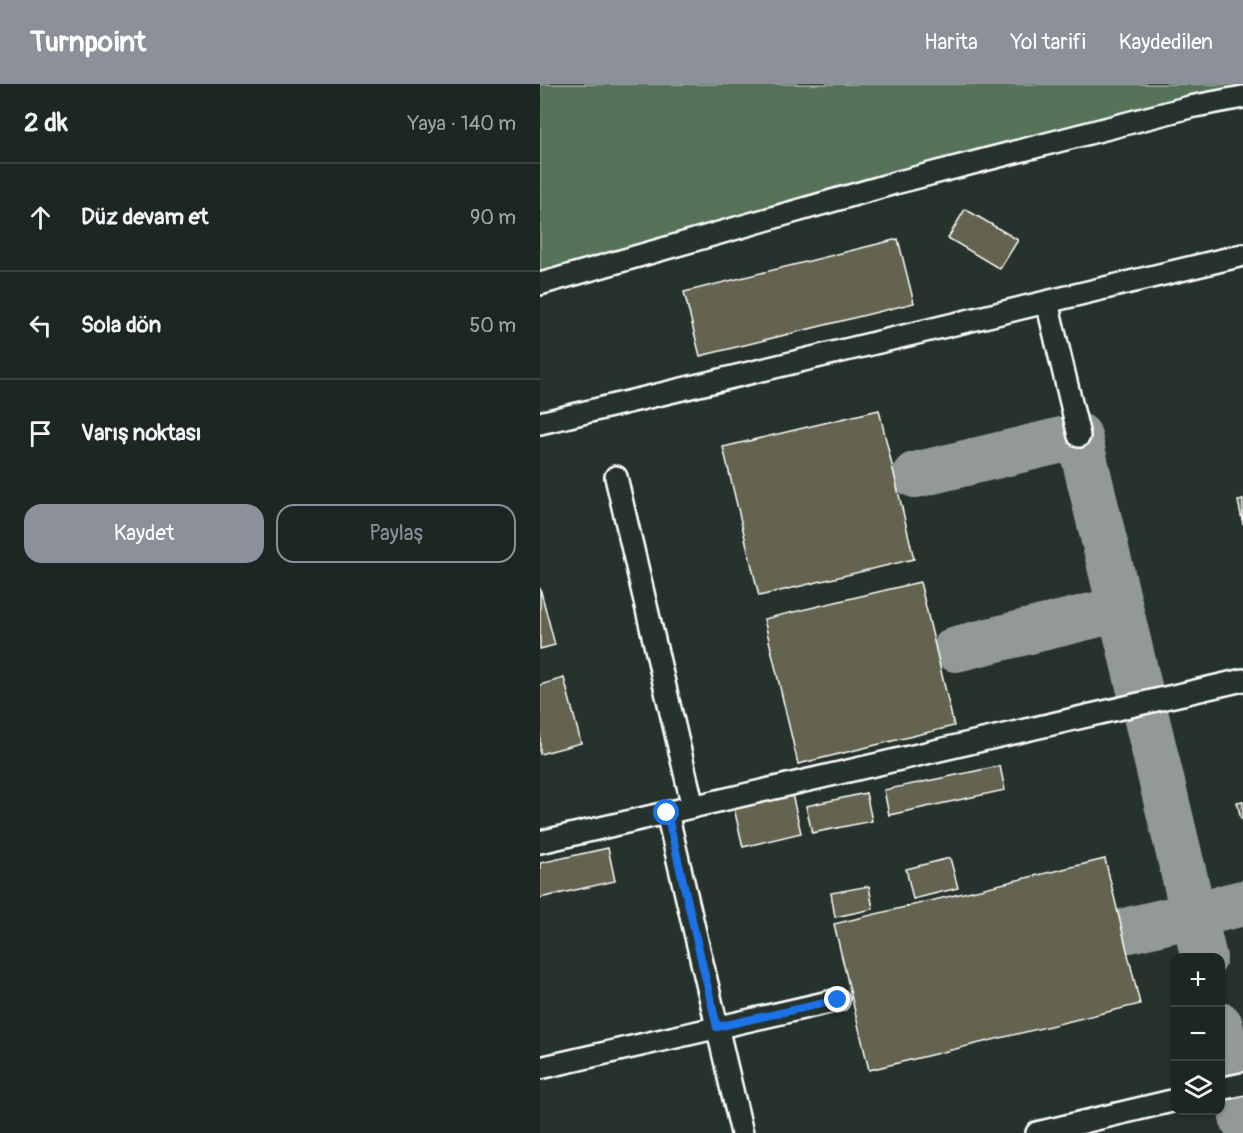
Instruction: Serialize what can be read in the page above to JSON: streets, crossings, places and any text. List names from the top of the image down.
{
  "page": {
    "header": "Turnpoint",
    "nav": ["Harita", "Yol tarifi", "Kaydedilen"],
    "heading": ["2 dk", "Yaya · 140 m"],
    "list": [
      ["Düz devam et", "90 m"],
      ["Sola dön", "50 m"],
      "Varış noktası"
    ],
    "buttons": ["Kaydet", "Paylaş"],
    "map_buttons": ["+", "−"]
  }
}
